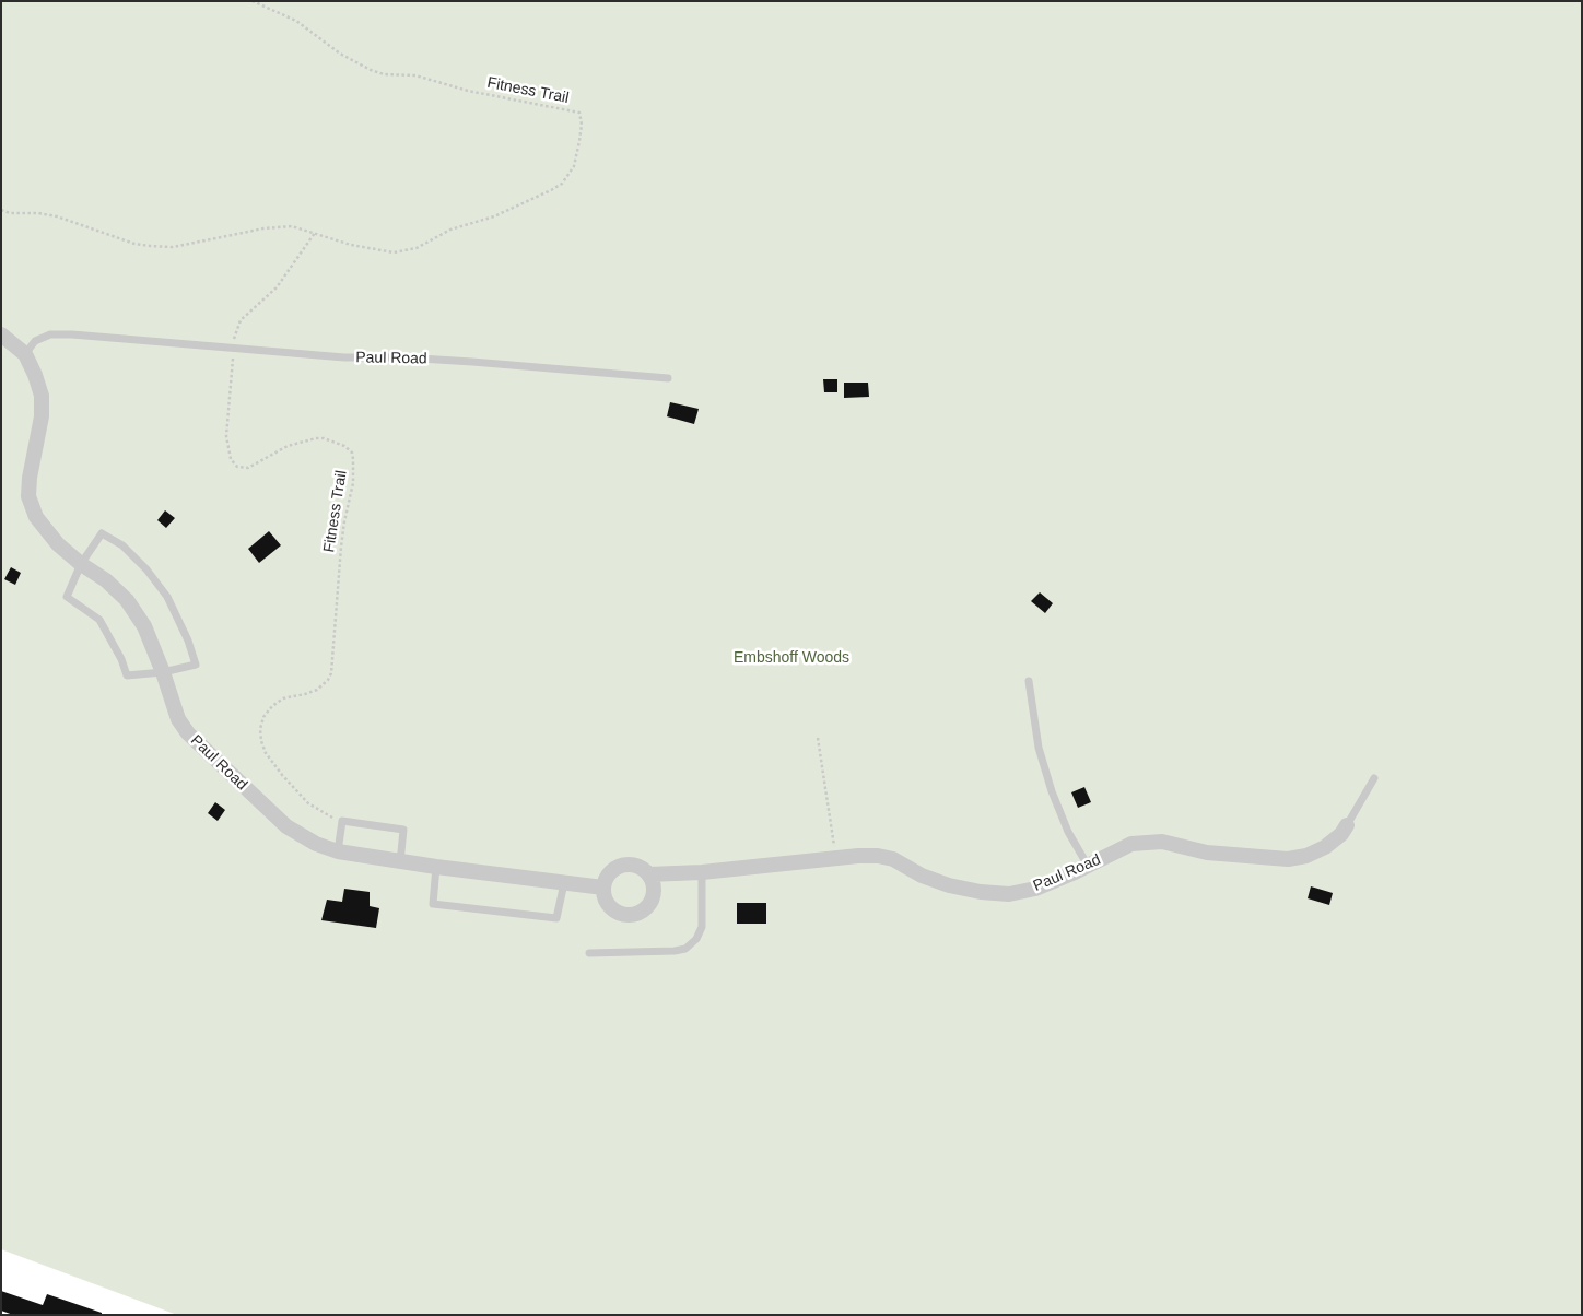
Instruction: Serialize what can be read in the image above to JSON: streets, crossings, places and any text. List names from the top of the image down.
{
  "streets": {
    "street": ["Paul Road"],
    "path": ["Fitness Trail"]
  },
  "crossings": [
    ["Fitness Trail", "Paul Road"]
  ],
  "parks": ["Embshoff Woods"]
}
